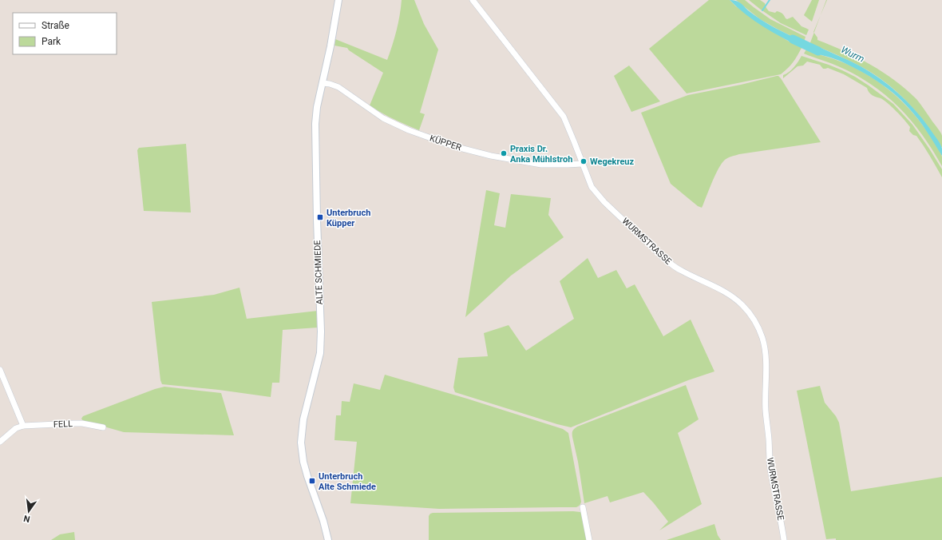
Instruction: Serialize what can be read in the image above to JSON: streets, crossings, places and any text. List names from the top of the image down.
{
  "streets": {
    "street": [
      "KÜPPER",
      "WURMSTRASSE",
      "ALTE SCHMIEDE",
      "FELL"
    ]
  },
  "crossings": [
    ["KÜPPER", "WURMSTRASSE"],
    ["KÜPPER", "ALTE SCHMIEDE"]
  ],
  "water": ["Wurm"],
  "places": {
    "other": ["Praxis Dr. Anka Mühlstroh", "Wegekreuz"],
    "transit": ["Unterbruch Küpper", "Unterbruch Alte Schmiede"]
  },
  "legend": ["Straße", "Park"],
  "north": "bottom"
}
